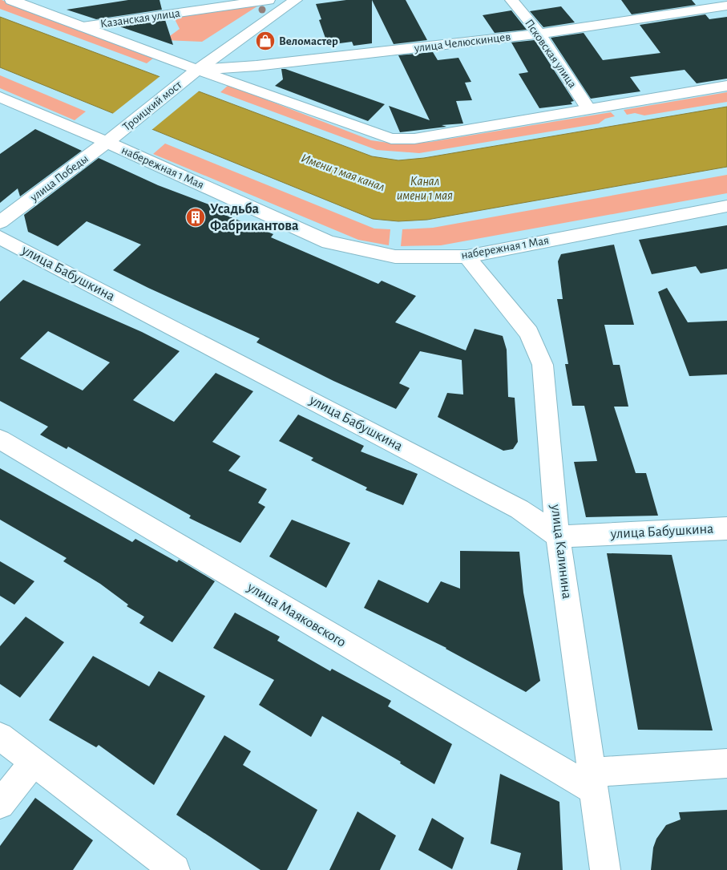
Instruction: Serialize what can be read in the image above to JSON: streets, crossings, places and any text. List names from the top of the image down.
{
  "streets": {
    "street": [
      "Казанская улица",
      "улица Челюскинцев",
      "Псковская улица",
      "Троицкий мост",
      "набережная 1 Мая",
      "улица Победы",
      "улица Бабушкина",
      "улица Калинина",
      "улица Маяковского"
    ]
  },
  "crossings": [
    ["улица Челюскинцев", "Псковская улица"],
    ["улица Челюскинцев", "Троицкий мост"],
    ["Троицкий мост", "набережная 1 Мая"],
    ["Троицкий мост", "улица Победы"],
    ["набережная 1 Мая", "улица Победы"],
    ["набережная 1 Мая", "улица Калинина"],
    ["улица Бабушкина", "улица Калинина"],
    ["улица Калинина", "улица Маяковского"]
  ],
  "water": ["Имени 1 мая канал", "Канал имени 1 мая"],
  "places": {
    "shop": ["Веломастер"],
    "building": ["Усадьба Фабрикантова"]
  }
}
